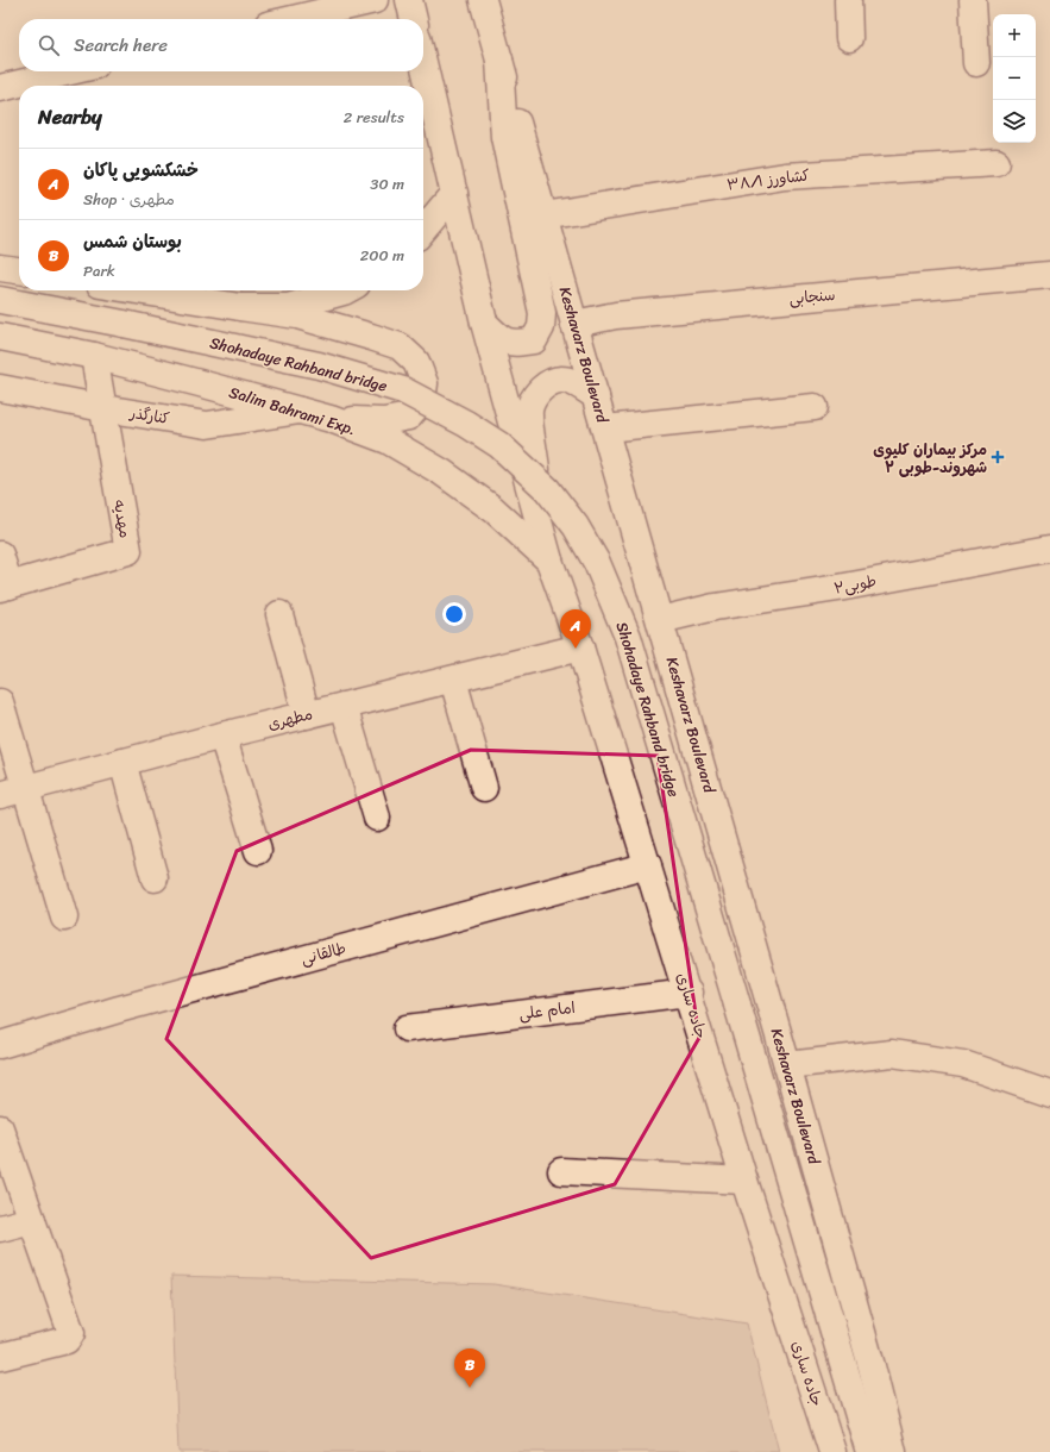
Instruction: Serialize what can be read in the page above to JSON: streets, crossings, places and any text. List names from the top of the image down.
{
  "streets": {
    "main road": [
      "کشاورز ۳۸/۱",
      "سنجابی",
      "Keshavarz Boulevard",
      "Shohadaye Rahband bridge",
      "Salim Bahrami Exp.",
      "کنارگذر",
      "مهدیه",
      "طوبی۲",
      "مطهری",
      "طالقانی",
      "جاده ساری",
      "امام علی"
    ]
  },
  "crossings": [
    ["کشاورز ۳۸/۱", "Keshavarz Boulevard"],
    ["سنجابی", "Keshavarz Boulevard"],
    ["Keshavarz Boulevard", "طوبی۲"],
    ["Salim Bahrami Exp.", "کنارگذر"],
    ["Salim Bahrami Exp.", "مهدیه"],
    ["Salim Bahrami Exp.", "جاده ساری"],
    ["کنارگذر", "مهدیه"],
    ["مطهری", "جاده ساری"],
    ["طالقانی", "جاده ساری"],
    ["جاده ساری", "امام علی"]
  ],
  "places": {
    "health": ["مرکز بیماران کلیوی شهروند-طوبی ۲"]
  },
  "page": {
    "map_buttons": ["+", "−"],
    "search": "Search here",
    "heading": ["Nearby", "2 results"],
    "list": [
      {
        "mark": "A",
        "name": "خشکشویی پاکان",
        "note": "Shop · مطهری",
        "value": "30 m"
      },
      {
        "mark": "B",
        "name": "بوستان شمس",
        "note": "Park",
        "value": "200 m"
      }
    ],
    "pins": ["A", "B"]
  }
}
